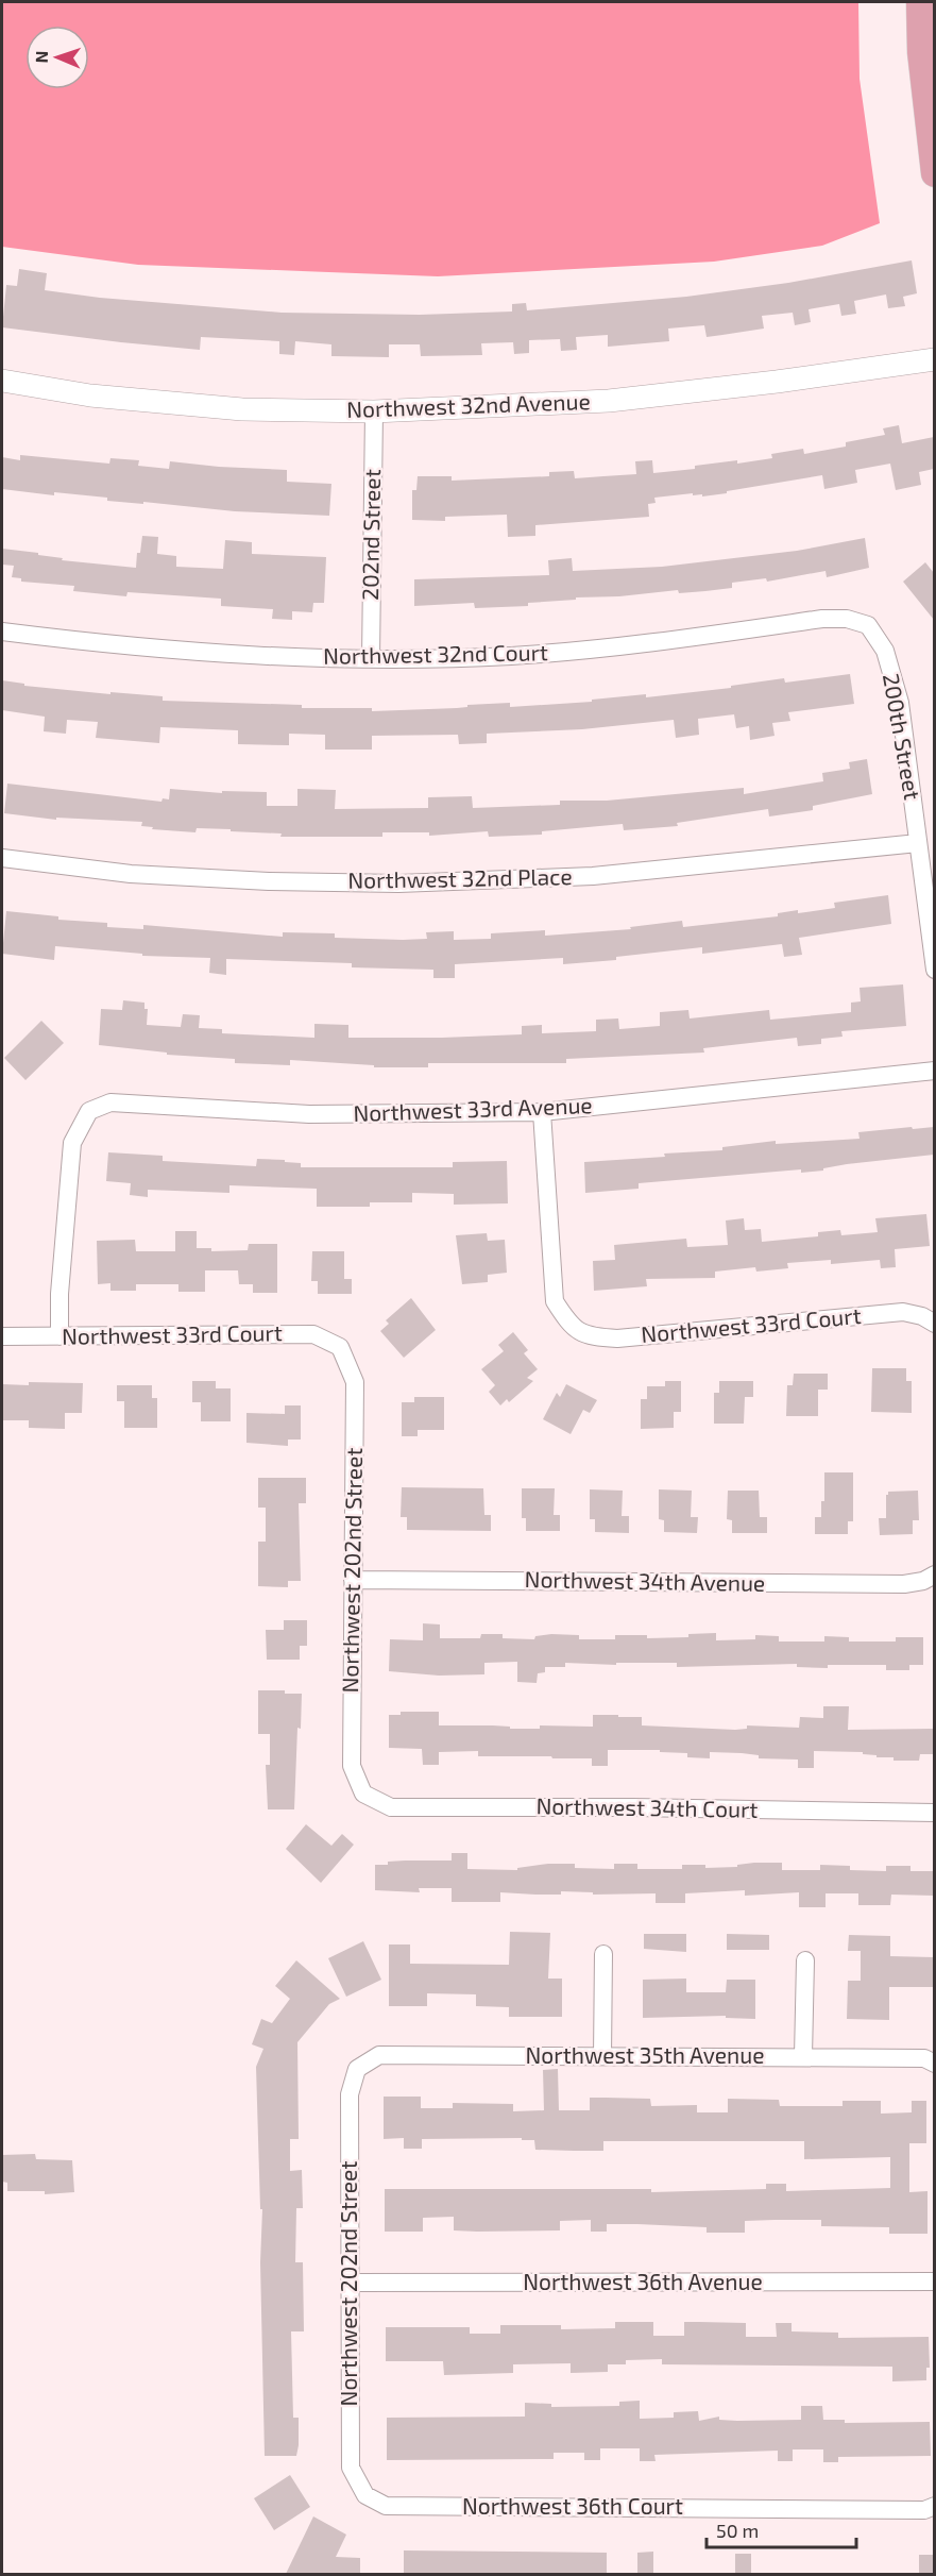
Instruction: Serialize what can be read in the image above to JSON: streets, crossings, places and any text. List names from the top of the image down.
{
  "streets": {
    "street": [
      "Northwest 32nd Avenue",
      "202nd Street",
      "Northwest 32nd Court",
      "200th Street",
      "Northwest 32nd Place",
      "Northwest 33rd Avenue",
      "Northwest 33rd Court",
      "Northwest 202nd Street",
      "Northwest 34th Avenue",
      "Northwest 34th Court",
      "Northwest 35th Avenue",
      "Northwest 36th Avenue",
      "Northwest 36th Court"
    ]
  },
  "crossings": [
    ["Northwest 32nd Avenue", "202nd Street"],
    ["202nd Street", "Northwest 32nd Court"],
    ["Northwest 32nd Court", "200th Street"],
    ["200th Street", "Northwest 32nd Place"],
    ["Northwest 33rd Avenue", "Northwest 33rd Court"],
    ["Northwest 33rd Court", "Northwest 202nd Street"],
    ["Northwest 202nd Street", "Northwest 34th Avenue"],
    ["Northwest 202nd Street", "Northwest 34th Court"],
    ["Northwest 202nd Street", "Northwest 35th Avenue"],
    ["Northwest 202nd Street", "Northwest 36th Avenue"],
    ["Northwest 202nd Street", "Northwest 36th Court"]
  ],
  "scale_bar": "50 m",
  "north": "left"
}
